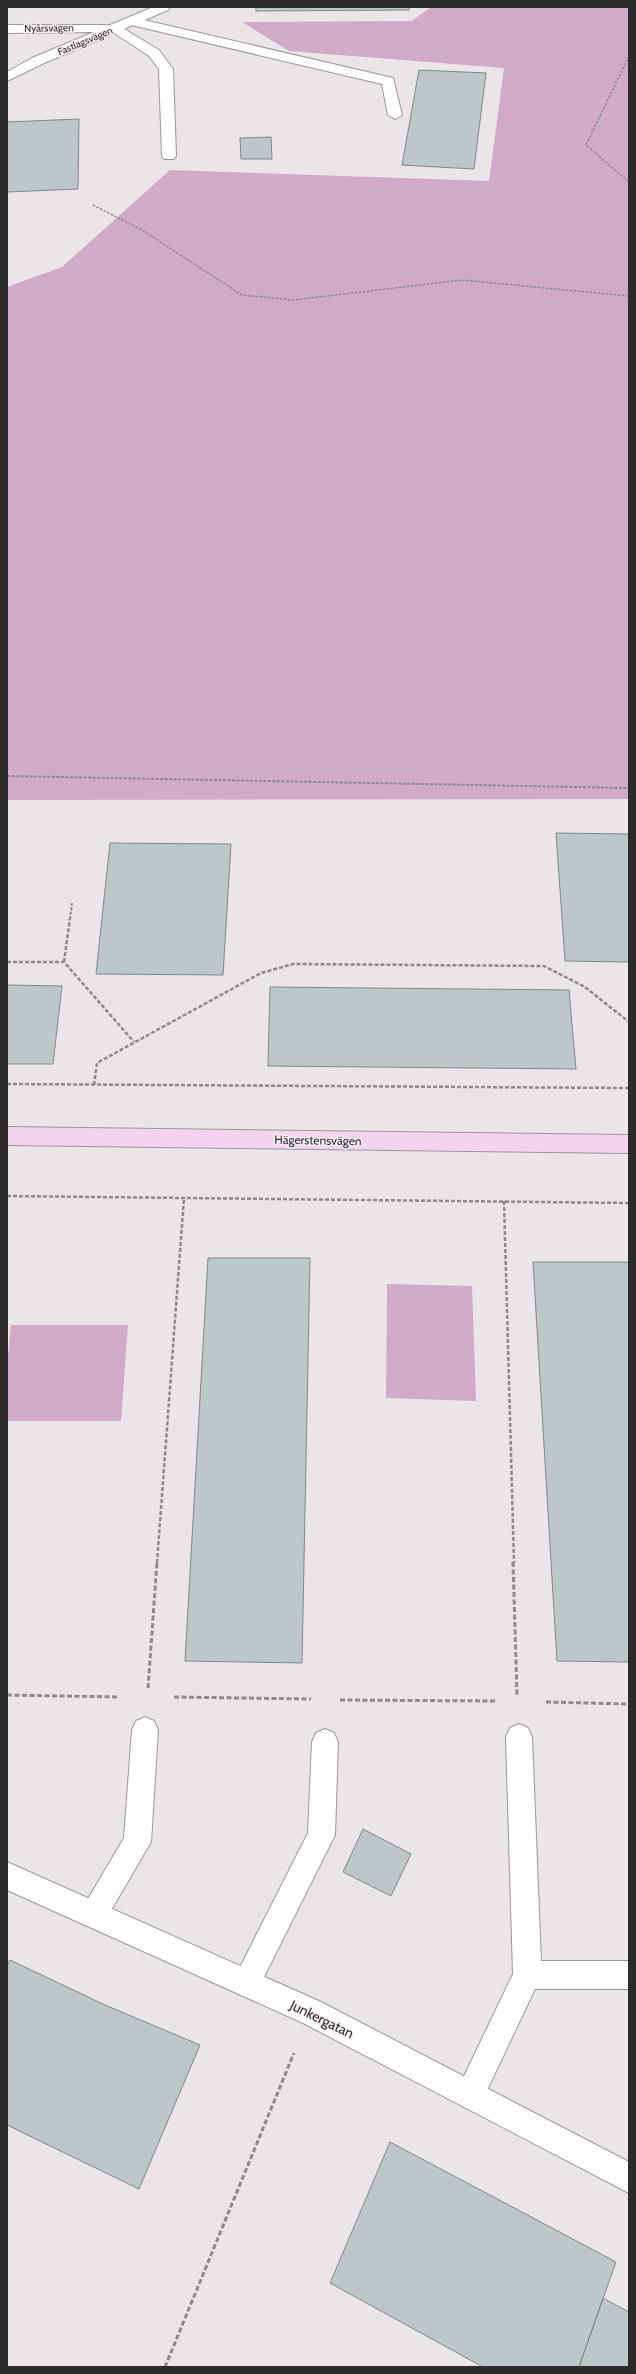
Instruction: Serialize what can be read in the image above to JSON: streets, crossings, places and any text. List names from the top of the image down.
{
  "streets": {
    "street": [
      "Nyårsvägen",
      "Fastlagsvägen",
      "Hägerstensvägen",
      "Junkergatan"
    ]
  },
  "crossings": [
    ["Nyårsvägen", "Fastlagsvägen"]
  ]
}
